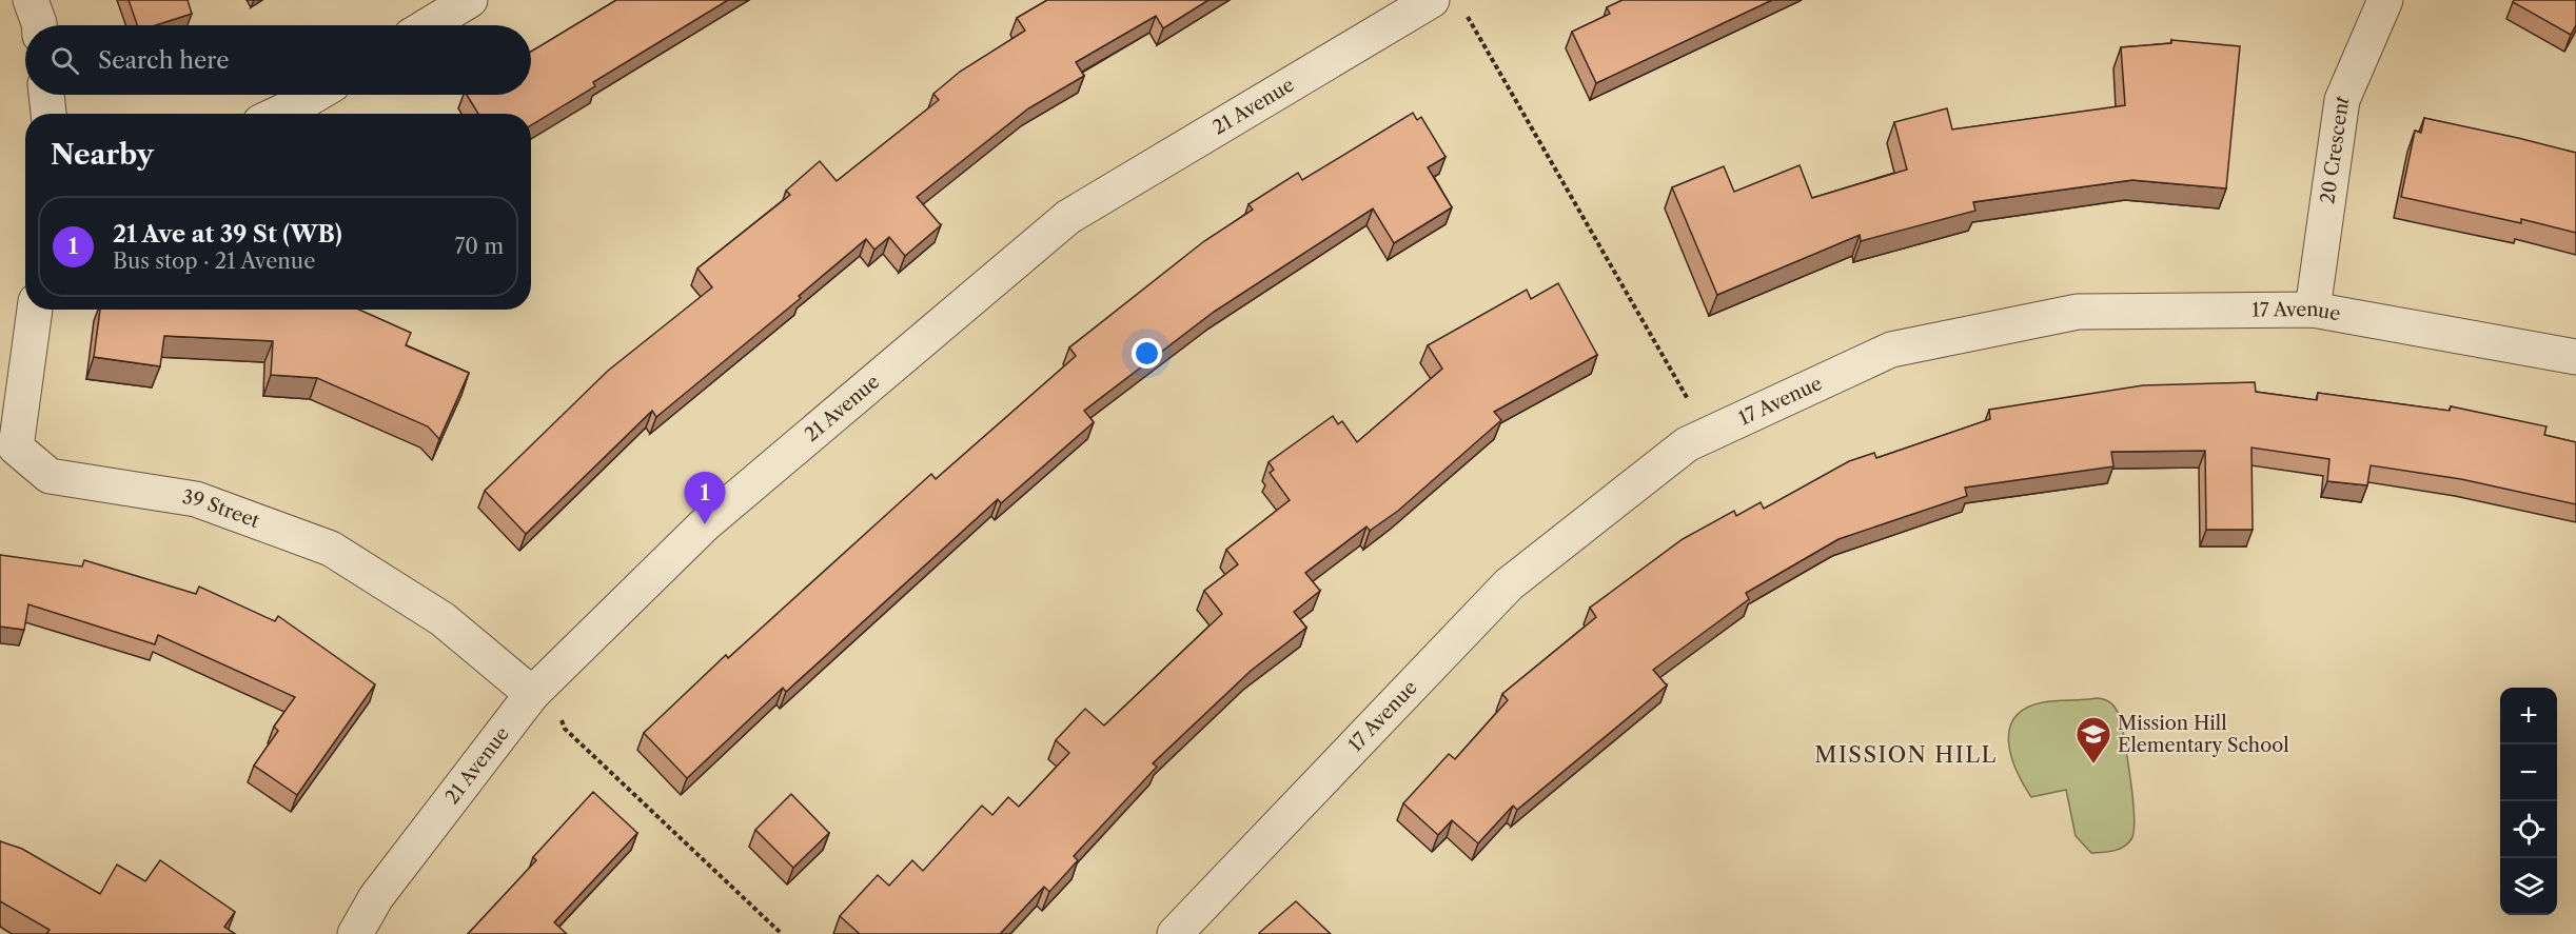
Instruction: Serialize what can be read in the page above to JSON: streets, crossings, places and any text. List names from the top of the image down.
{
  "streets": {
    "street": [
      "21 Avenue",
      "20 Crescent",
      "17 Avenue",
      "39 Street"
    ]
  },
  "crossings": [
    ["21 Avenue", "39 Street"],
    ["20 Crescent", "17 Avenue"]
  ],
  "districts": ["MISSION HILL"],
  "places": {
    "school or university": ["Mission Hill Elementary School"]
  },
  "page": {
    "search": "Search here",
    "heading": "Nearby",
    "list": [
      {
        "mark": "1",
        "name": "21 Ave at 39 St (WB)",
        "note": "Bus stop · 21 Avenue",
        "value": "70 m"
      }
    ],
    "pins": "1",
    "map_buttons": ["+", "−"]
  }
}
